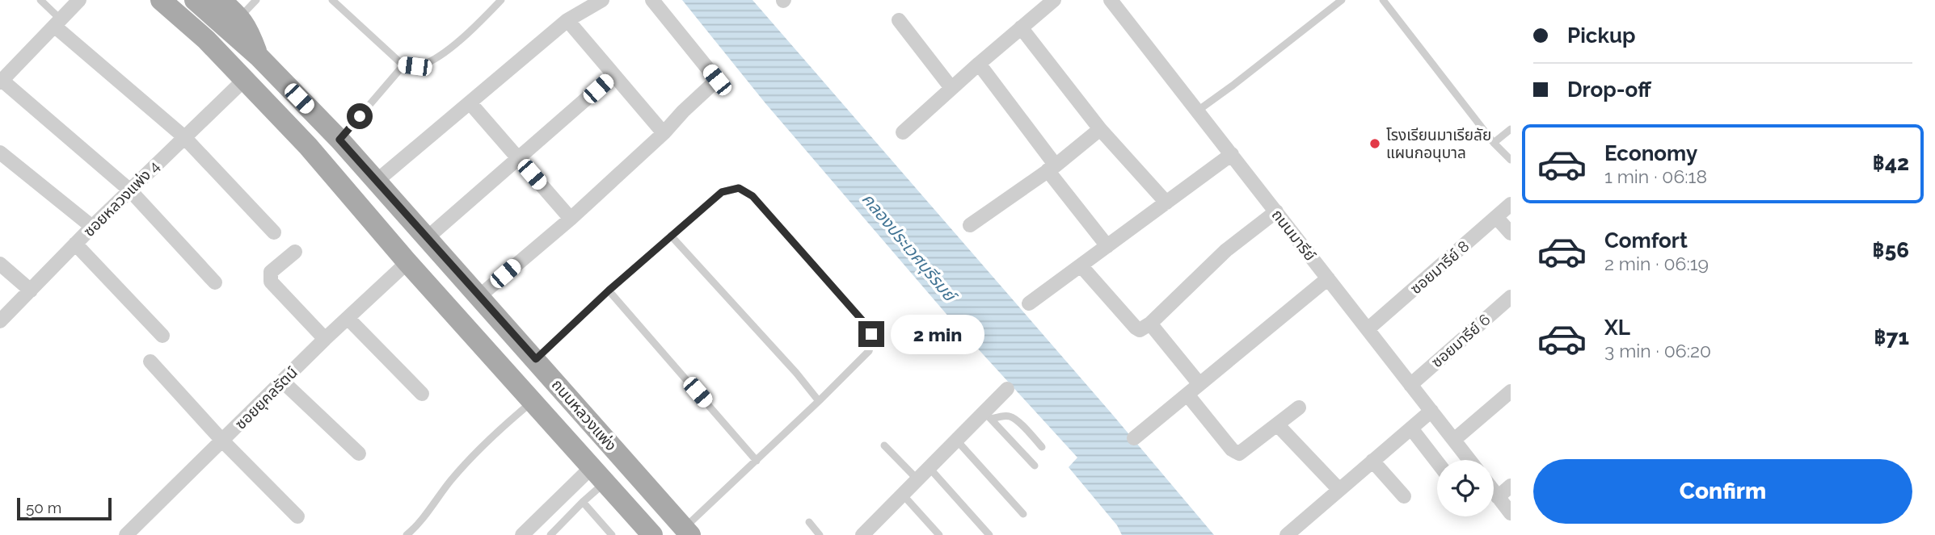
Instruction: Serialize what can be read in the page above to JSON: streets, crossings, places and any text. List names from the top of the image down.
{
  "streets": {
    "main road": ["ถนนหลวงแพ่ง"],
    "street": [
      "ซอยหลวงแพ่ง 4",
      "ถนนมารีย์",
      "ซอยมารีย์ 8",
      "ซอยมารีย์ 6",
      "ซอยยุคลรัตน์"
    ]
  },
  "crossings": [
    ["ซอยหลวงแพ่ง 4", "ถนนหลวงแพ่ง"],
    ["ถนนมารีย์", "ซอยมารีย์ 8"],
    ["ถนนมารีย์", "ซอยมารีย์ 6"],
    ["ซอยยุคลรัตน์", "ถนนหลวงแพ่ง"]
  ],
  "water": ["คลองประเวศบุรีรมย์"],
  "places": ["โรงเรียนมาเรียลัย แผนกอนุบาล"],
  "scale_bar": "50 m",
  "page": {
    "banner": ["Pickup", "Drop-off"],
    "list": [
      {
        "name": "Economy",
        "note": "1 min · 06:18",
        "value": "฿42"
      },
      {
        "name": "Comfort",
        "note": "2 min · 06:19",
        "value": "฿56"
      },
      {
        "name": "XL",
        "note": "3 min · 06:20",
        "value": "฿71"
      }
    ],
    "bubble": "2 min",
    "buttons": "Confirm",
    "scale": "50 m"
  }
}
